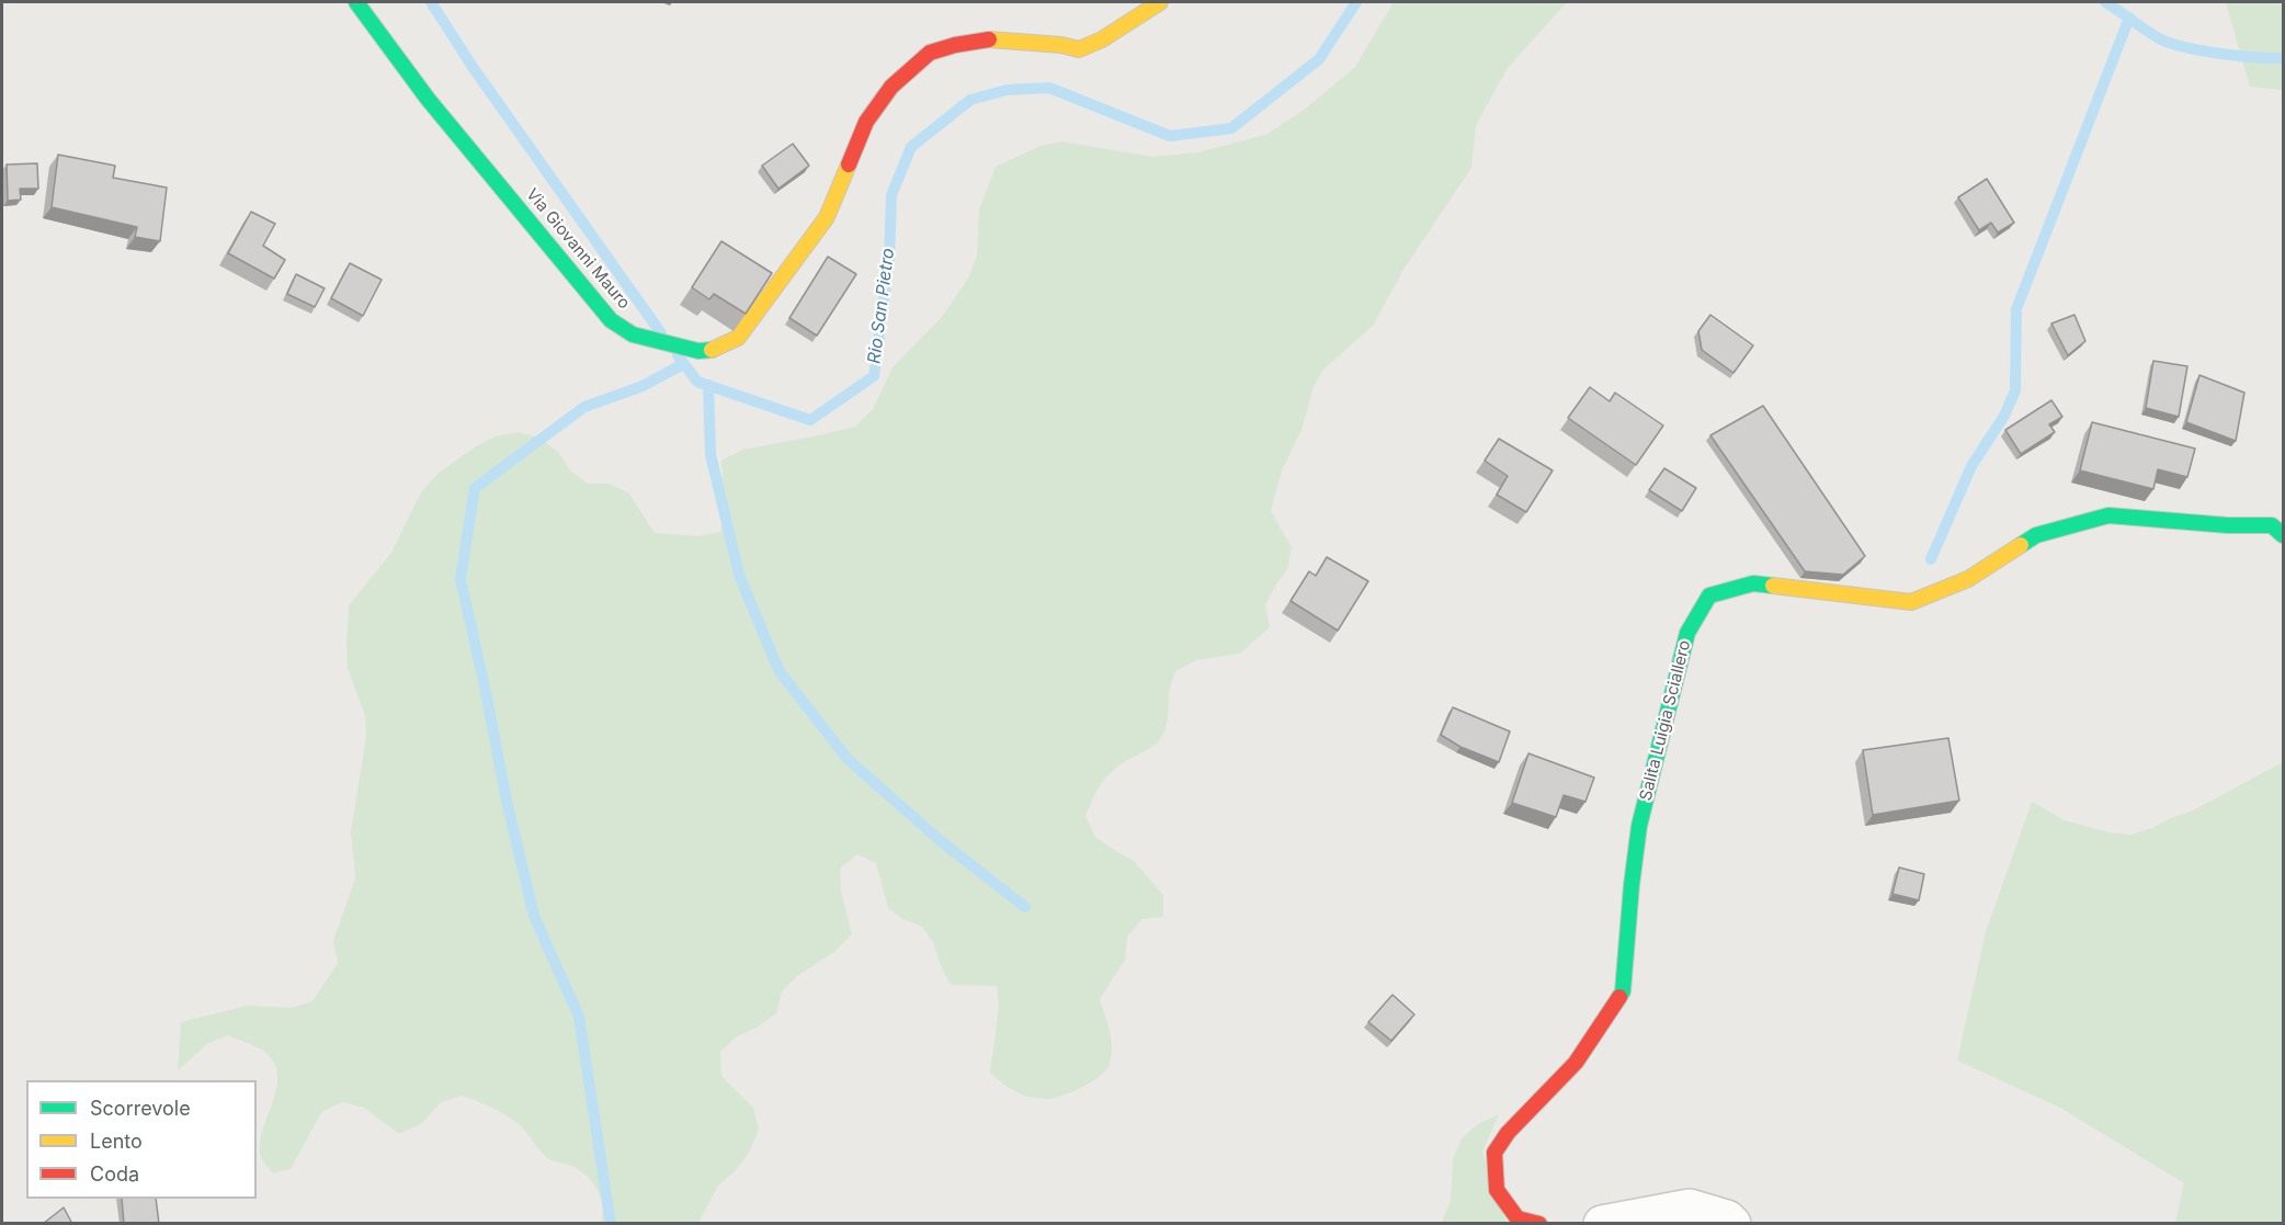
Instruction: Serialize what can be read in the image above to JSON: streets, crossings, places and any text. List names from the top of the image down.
{
  "streets": {
    "street": ["Via Giovanni Mauro", "Salita Luigia Sciallero"]
  },
  "water": ["Rio San Pietro"],
  "legend": ["Scorrevole", "Lento", "Coda"]
}
